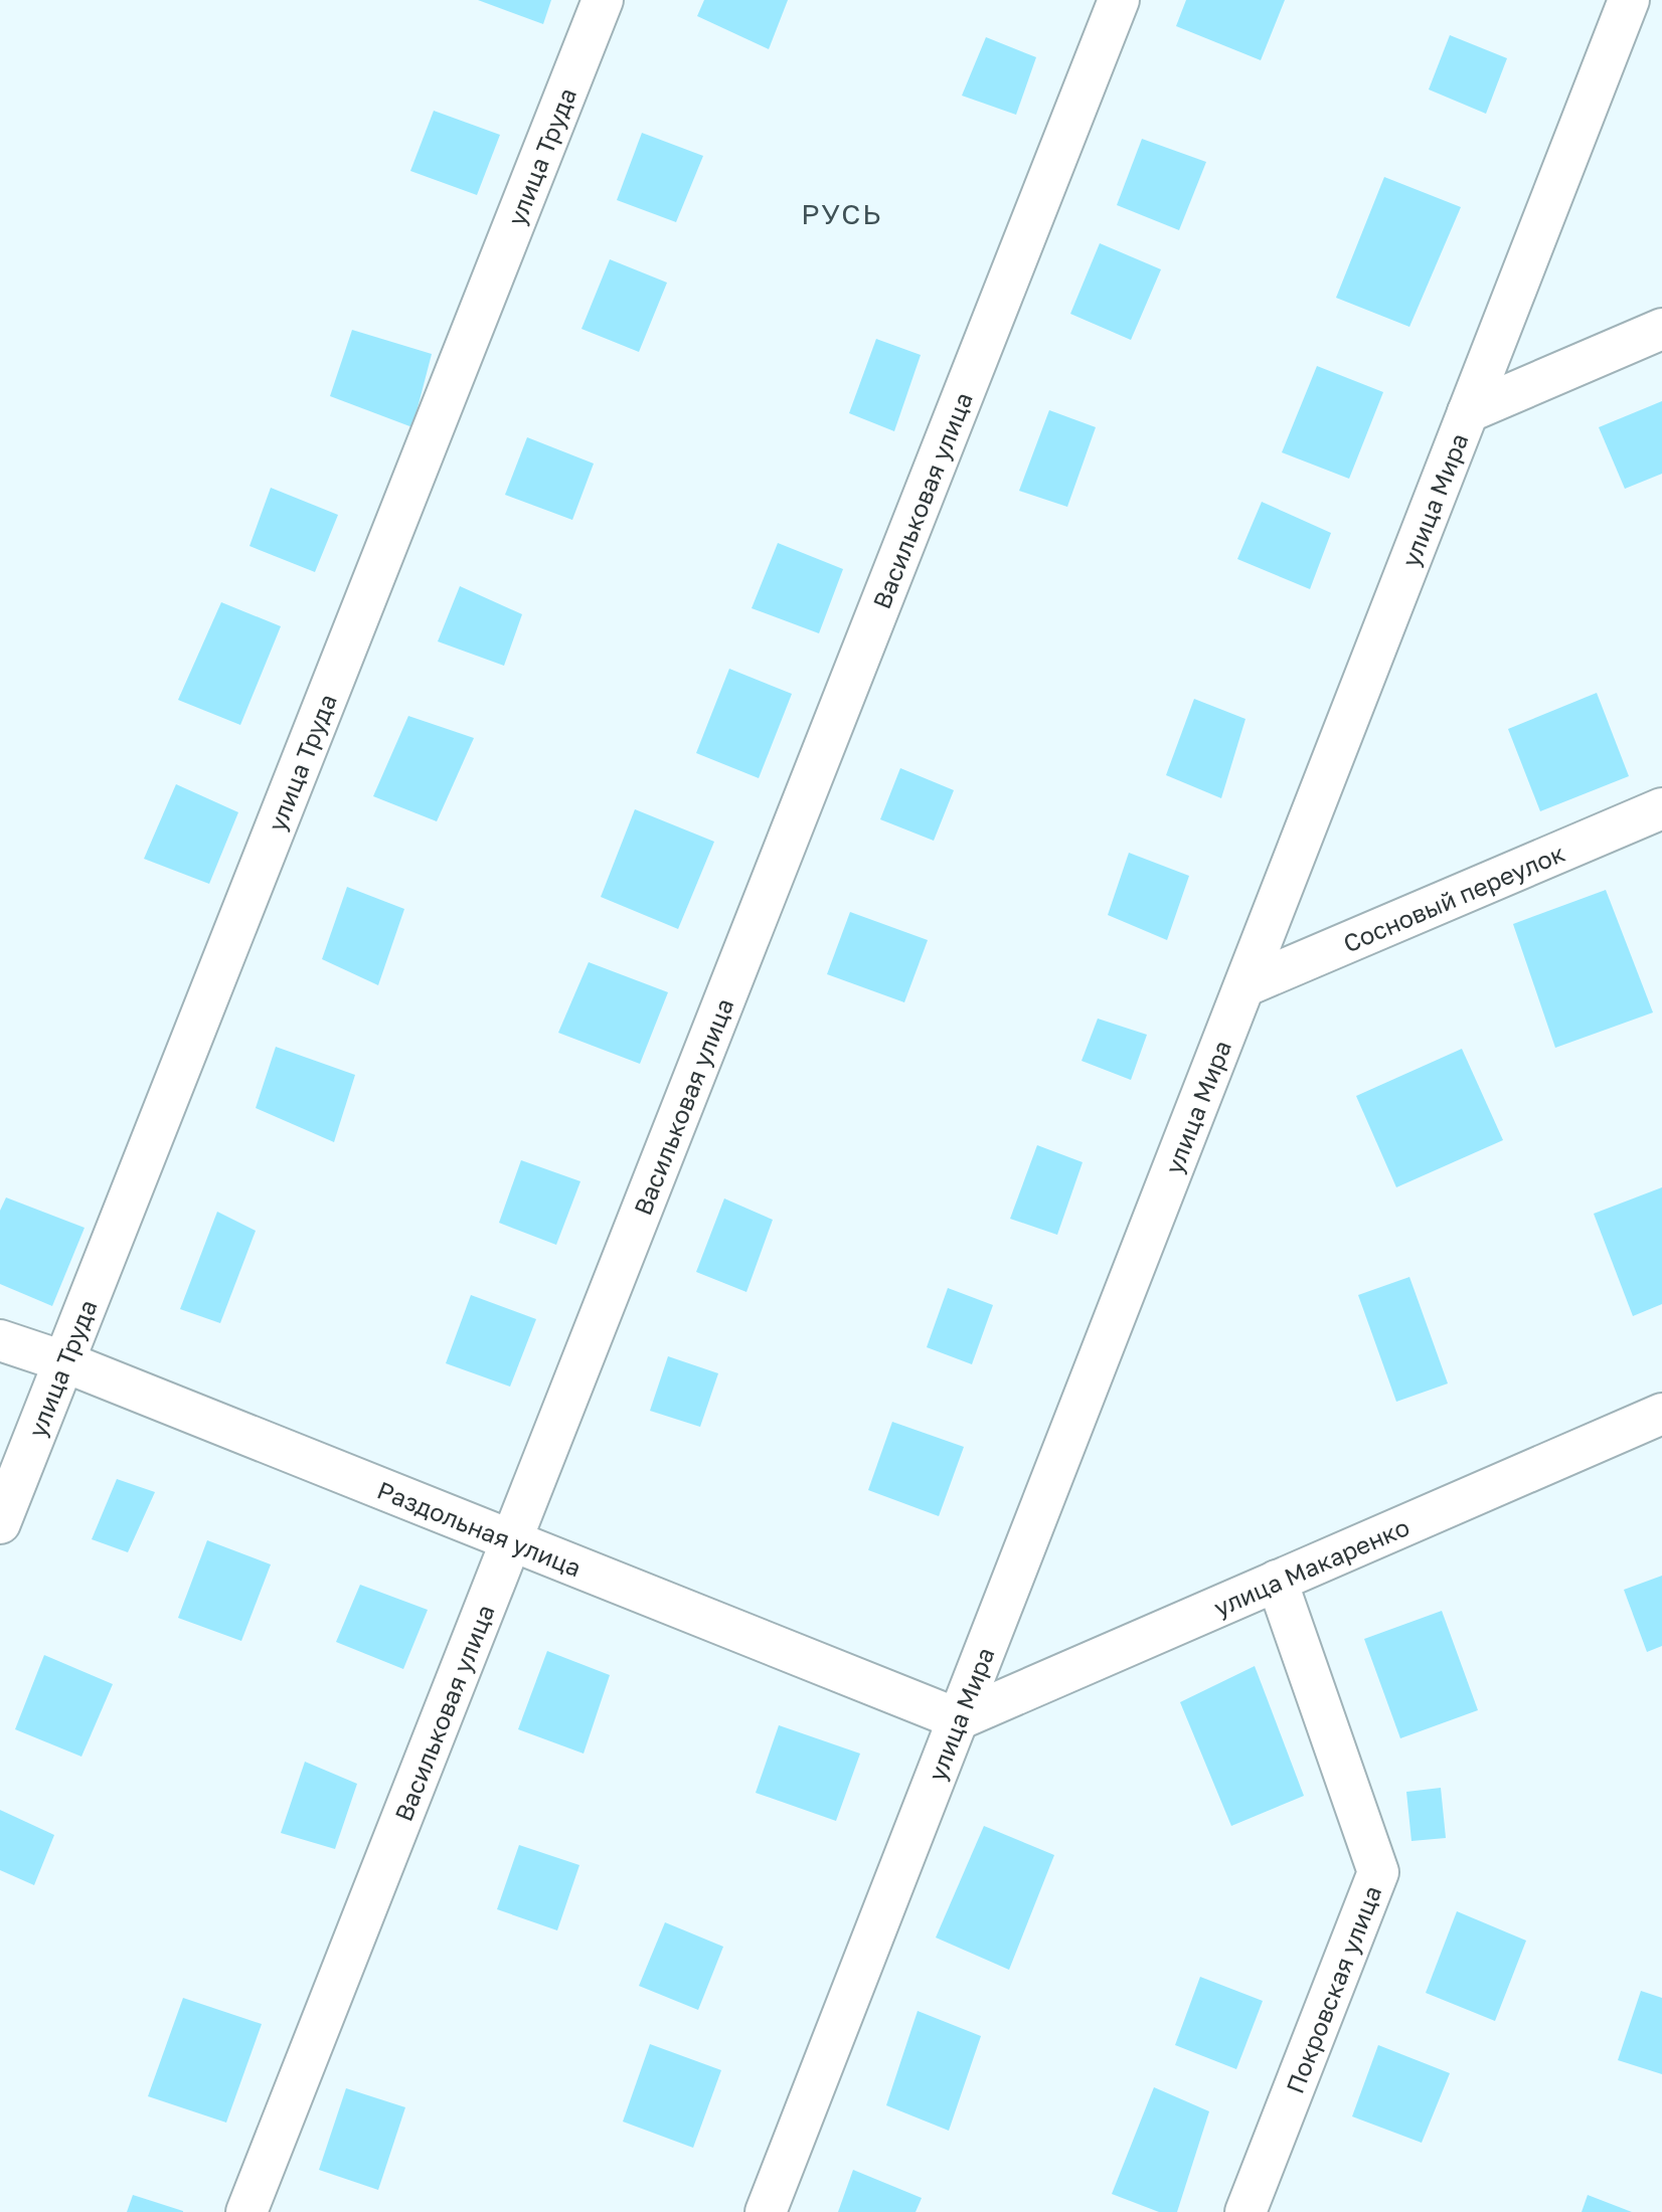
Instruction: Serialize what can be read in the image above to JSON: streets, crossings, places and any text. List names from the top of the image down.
{
  "streets": {
    "street": [
      "улица Труда",
      "улица Мира",
      "Васильковая улица",
      "Сосновый переулок",
      "Раздольная улица",
      "улица Макаренко",
      "Покровская улица"
    ]
  },
  "crossings": [
    ["улица Труда", "Раздольная улица"],
    ["улица Мира", "Сосновый переулок"],
    ["улица Мира", "Раздольная улица"],
    ["улица Мира", "улица Макаренко"],
    ["Васильковая улица", "Раздольная улица"],
    ["Раздольная улица", "улица Макаренко"],
    ["улица Макаренко", "Покровская улица"]
  ],
  "districts": ["РУСЬ"]
}
